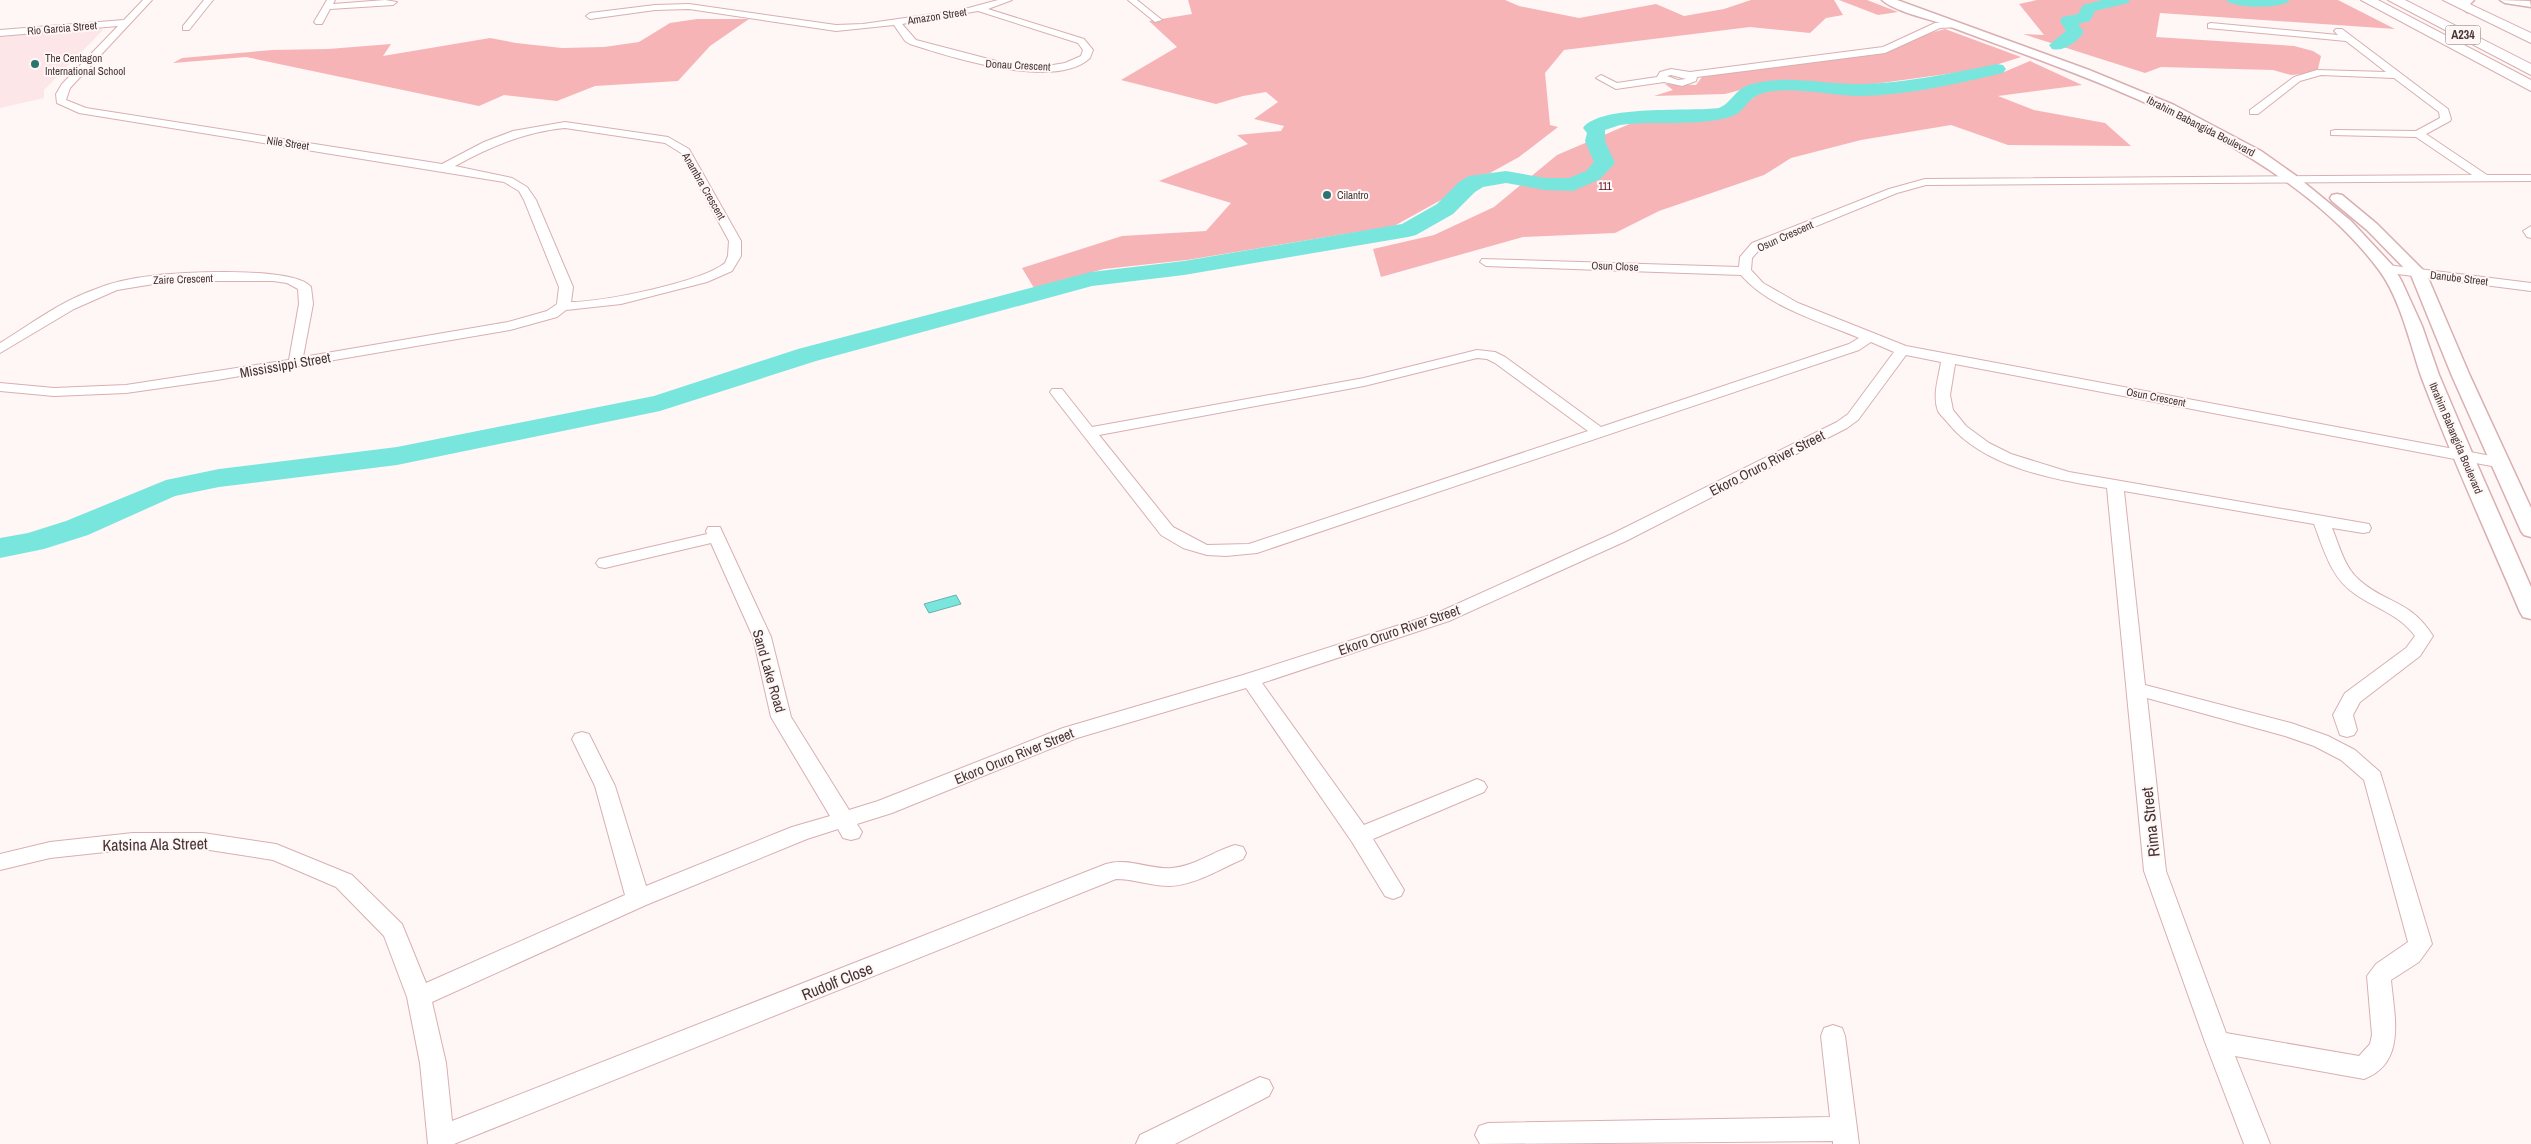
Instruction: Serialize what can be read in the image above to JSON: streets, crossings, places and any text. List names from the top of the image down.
{
  "streets": {
    "highway": ["A234"],
    "street": [
      "Amazon Street",
      "Rio Garcia Street",
      "Donau Crescent",
      "Ibrahim Babangida Boulevard",
      "Nile Street",
      "Anambra Crescent",
      "Osun Crescent",
      "Osun Close",
      "Danube Street",
      "Zaire Crescent",
      "Mississippi Street",
      "Ekoro Oruro River Street",
      "Sand Lake Road",
      "Rima Street",
      "Katsina Ala Street",
      "Rudolf Close"
    ]
  },
  "crossings": [
    ["Amazon Street", "Donau Crescent"],
    ["Rio Garcia Street", "Nile Street"],
    ["Ibrahim Babangida Boulevard", "Osun Crescent"],
    ["Ibrahim Babangida Boulevard", "Danube Street"],
    ["Nile Street", "Anambra Crescent"],
    ["Nile Street", "Mississippi Street"],
    ["Anambra Crescent", "Mississippi Street"],
    ["Osun Crescent", "Osun Close"],
    ["Osun Crescent", "Ekoro Oruro River Street"],
    ["Zaire Crescent", "Mississippi Street"],
    ["Ekoro Oruro River Street", "Sand Lake Road"],
    ["Ekoro Oruro River Street", "Katsina Ala Street"],
    ["Katsina Ala Street", "Rudolf Close"]
  ],
  "parks": ["111"],
  "places": ["The Centagon International School", "Cilantro"]
}
